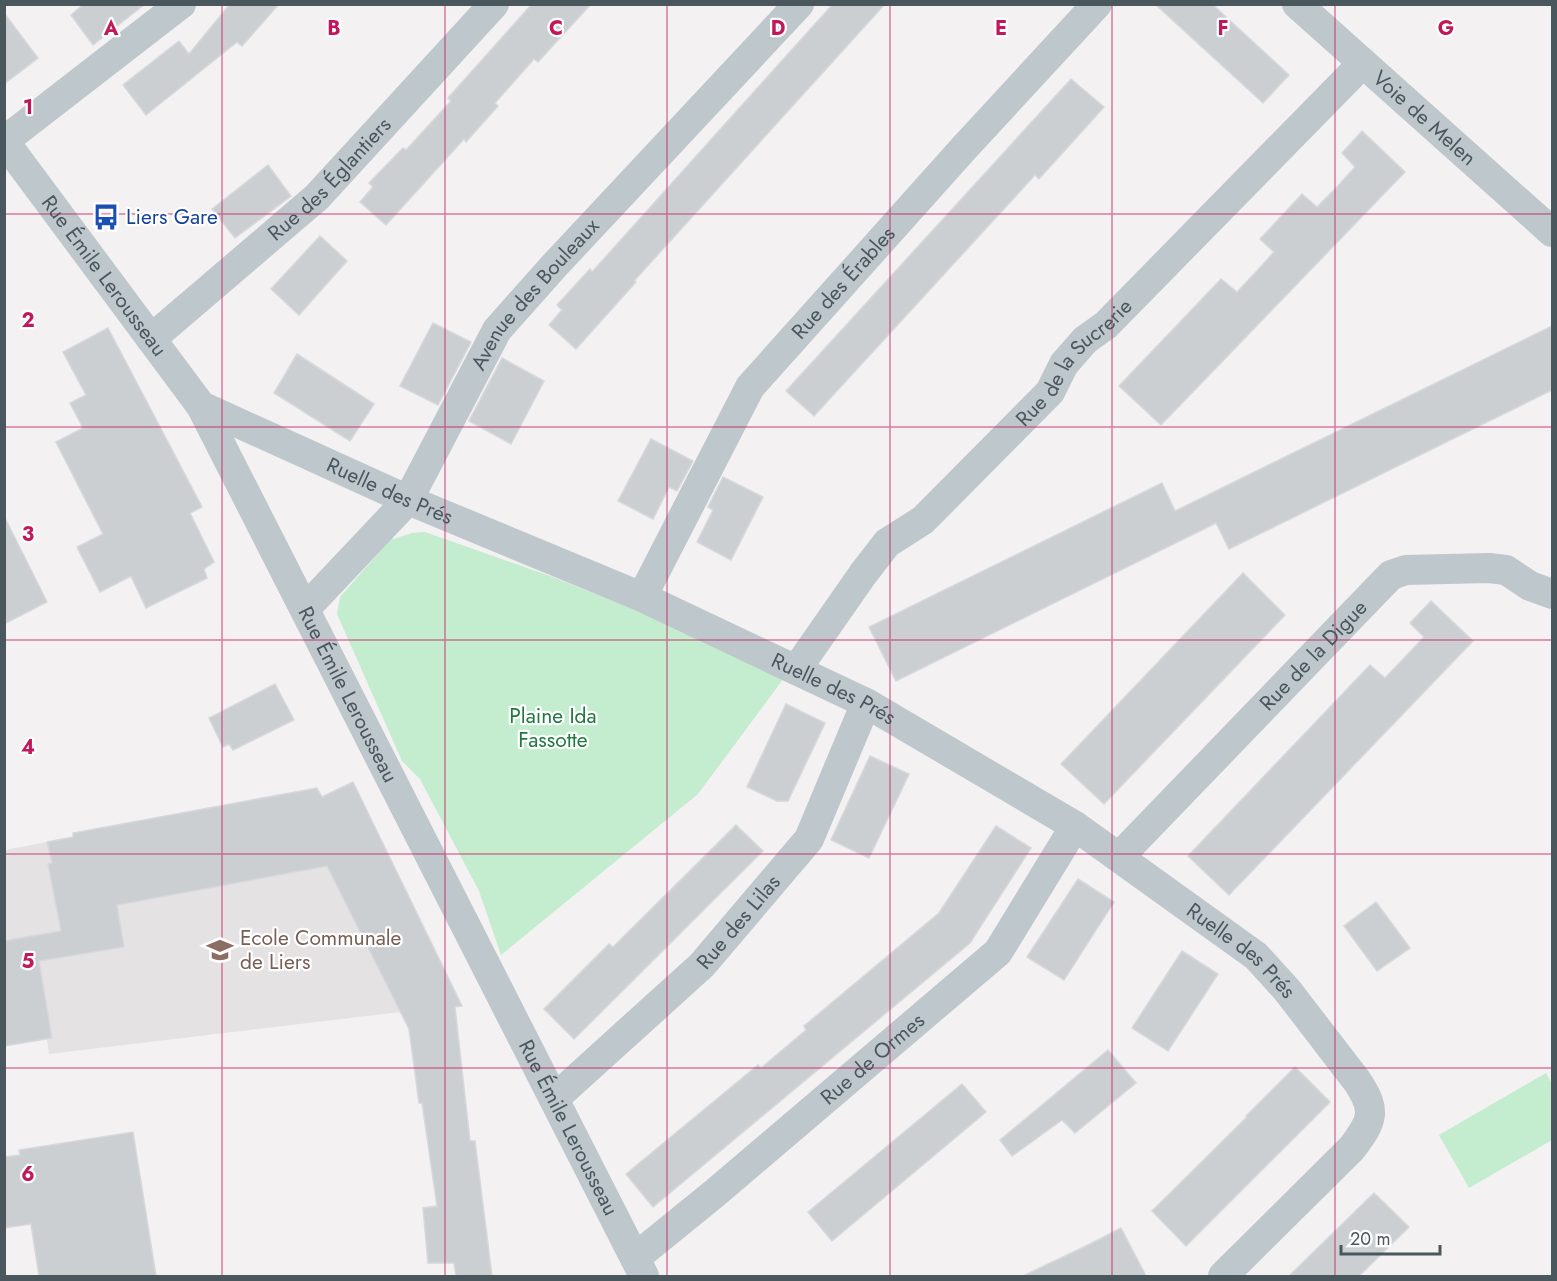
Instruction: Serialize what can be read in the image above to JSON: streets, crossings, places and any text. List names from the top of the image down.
{
  "streets": {
    "street": [
      "Voie de Melen",
      "Rue des Églantiers",
      "Rue Émile Lerousseau",
      "Rue des Érables",
      "Avenue des Bouleaux",
      "Rue de la Sucrerie",
      "Ruelle des Prés",
      "Rue de la Digue",
      "Rue des Lilas",
      "Rue de Ormes"
    ]
  },
  "crossings": [
    ["Voie de Melen", "Rue de la Sucrerie"],
    ["Rue des Églantiers", "Rue Émile Lerousseau"],
    ["Rue Émile Lerousseau", "Avenue des Bouleaux"],
    ["Rue Émile Lerousseau", "Ruelle des Prés"],
    ["Rue Émile Lerousseau", "Rue des Lilas"],
    ["Rue Émile Lerousseau", "Rue de Ormes"],
    ["Rue des Érables", "Ruelle des Prés"],
    ["Avenue des Bouleaux", "Ruelle des Prés"],
    ["Rue de la Sucrerie", "Ruelle des Prés"],
    ["Ruelle des Prés", "Rue de la Digue"],
    ["Ruelle des Prés", "Rue des Lilas"],
    ["Ruelle des Prés", "Rue de Ormes"]
  ],
  "parks": ["Plaine Ida Fassotte"],
  "places": {
    "bus stop": ["Liers Gare"],
    "school or university": ["Ecole Communale de Liers"]
  },
  "scale_bar": "20 m",
  "grid": {
    "columns": [
      "A",
      "B",
      "C",
      "D",
      "E",
      "F",
      "G"
    ],
    "rows": [
      "1",
      "2",
      "3",
      "4",
      "5",
      "6"
    ]
  }
}
